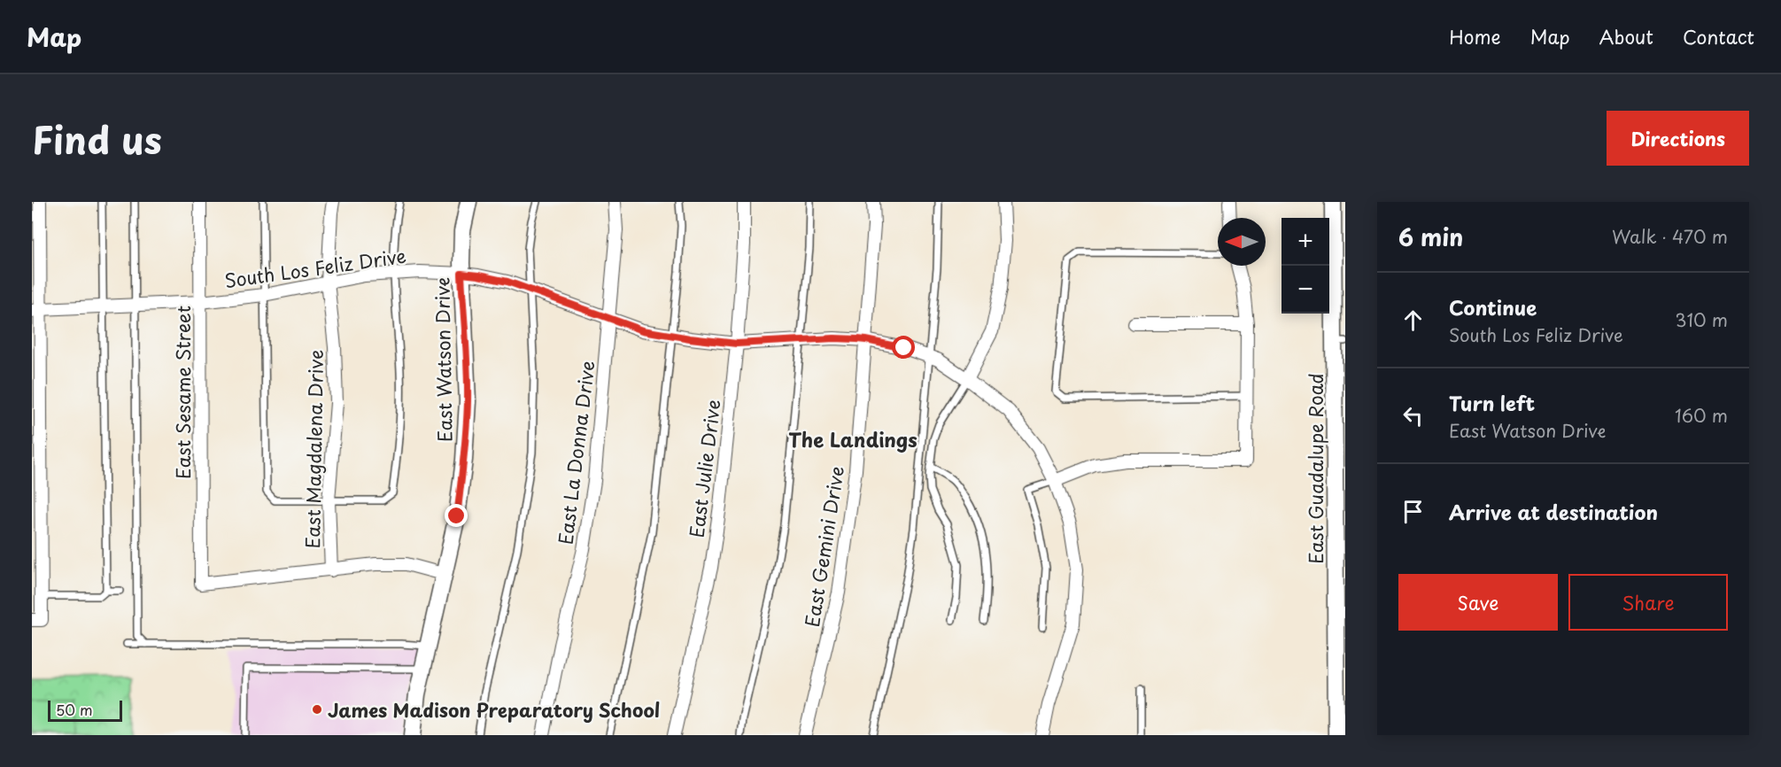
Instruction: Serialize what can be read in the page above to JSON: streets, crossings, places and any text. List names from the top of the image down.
{
  "streets": {
    "street": [
      "South Los Feliz Drive",
      "East Watson Drive",
      "East Sesame Street",
      "East Magdalena Drive",
      "East La Donna Drive",
      "East Julie Drive",
      "East Guadalupe Road",
      "East Gemini Drive"
    ]
  },
  "crossings": [
    ["South Los Feliz Drive", "East Watson Drive"],
    ["South Los Feliz Drive", "East Sesame Street"],
    ["South Los Feliz Drive", "East Magdalena Drive"],
    ["South Los Feliz Drive", "East La Donna Drive"],
    ["South Los Feliz Drive", "East Julie Drive"],
    ["South Los Feliz Drive", "East Gemini Drive"],
    ["East Sesame Street", "East Magdalena Drive"]
  ],
  "districts": ["The Landings"],
  "places": ["James Madison Preparatory School"],
  "scale_bar": "50 m",
  "north": "left",
  "page": {
    "header": "Map",
    "nav": [
      "Home",
      "Map",
      "About",
      "Contact"
    ],
    "title": "Find us",
    "buttons": [
      "Directions",
      ["Save", "Share"]
    ],
    "heading": ["6 min", "Walk · 470 m"],
    "map_buttons": ["+", "−"],
    "list": [
      ["Continue", "South Los Feliz Drive", "310 m"],
      ["Turn left", "East Watson Drive", "160 m"],
      "Arrive at destination"
    ],
    "scale": "50 m"
  }
}
